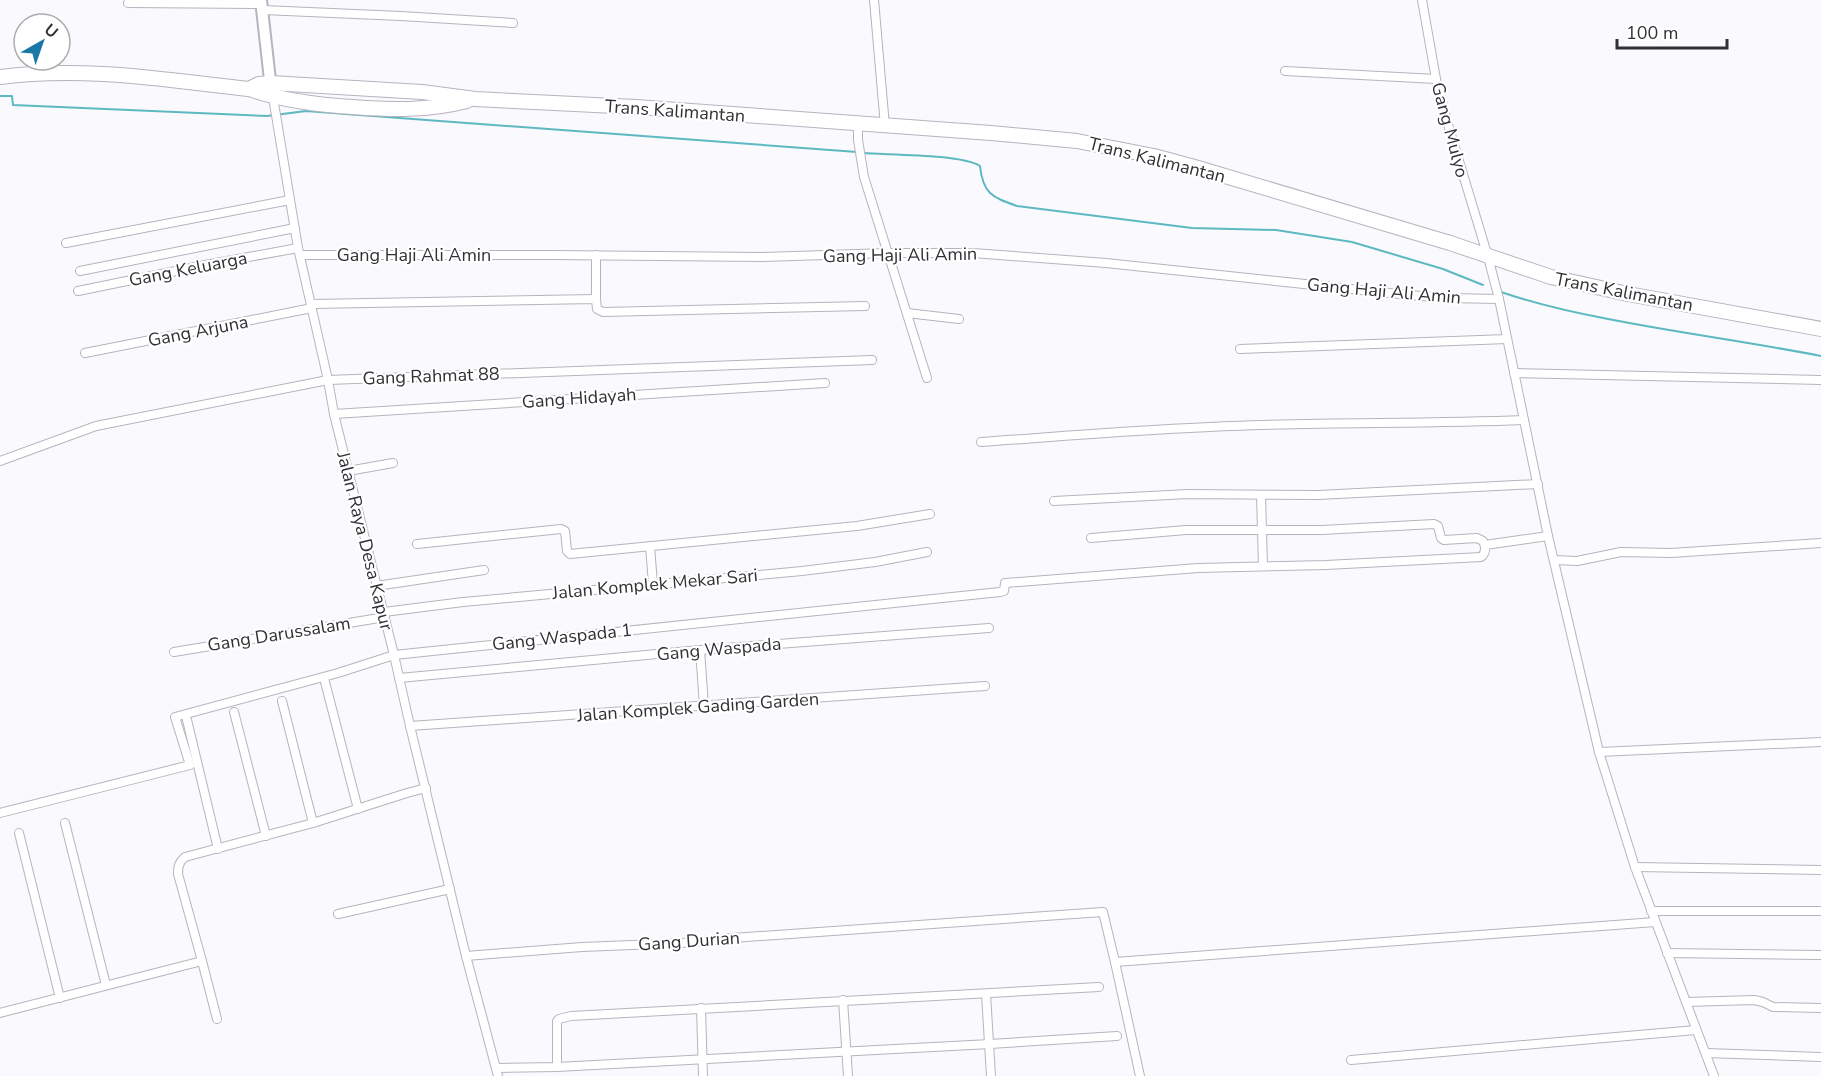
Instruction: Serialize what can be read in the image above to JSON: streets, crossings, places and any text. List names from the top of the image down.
{
  "streets": {
    "highway": ["Trans Kalimantan"],
    "street": [
      "Gang Mulyo",
      "Gang Haji Ali Amin",
      "Gang Keluarga",
      "Gang Arjuna",
      "Gang Rahmat 88",
      "Gang Hidayah",
      "Jalan Raya Desa Kapur",
      "Jalan Komplek Mekar Sari",
      "Gang Darussalam",
      "Gang Waspada 1",
      "Gang Waspada",
      "Jalan Komplek Gading Garden",
      "Gang Durian"
    ]
  },
  "crossings": [
    ["Trans Kalimantan", "Gang Mulyo"],
    ["Trans Kalimantan", "Jalan Raya Desa Kapur"],
    ["Gang Mulyo", "Gang Haji Ali Amin"],
    ["Gang Haji Ali Amin", "Gang Keluarga"],
    ["Gang Haji Ali Amin", "Jalan Raya Desa Kapur"],
    ["Gang Keluarga", "Jalan Raya Desa Kapur"],
    ["Gang Arjuna", "Jalan Raya Desa Kapur"],
    ["Gang Rahmat 88", "Jalan Raya Desa Kapur"],
    ["Gang Hidayah", "Jalan Raya Desa Kapur"],
    ["Jalan Raya Desa Kapur", "Jalan Komplek Mekar Sari"],
    ["Jalan Raya Desa Kapur", "Gang Darussalam"],
    ["Jalan Raya Desa Kapur", "Gang Waspada 1"],
    ["Jalan Raya Desa Kapur", "Gang Waspada"],
    ["Jalan Raya Desa Kapur", "Jalan Komplek Gading Garden"],
    ["Jalan Raya Desa Kapur", "Gang Durian"],
    ["Jalan Komplek Mekar Sari", "Gang Darussalam"]
  ],
  "scale_bar": "100 m",
  "north": "top right"
}
